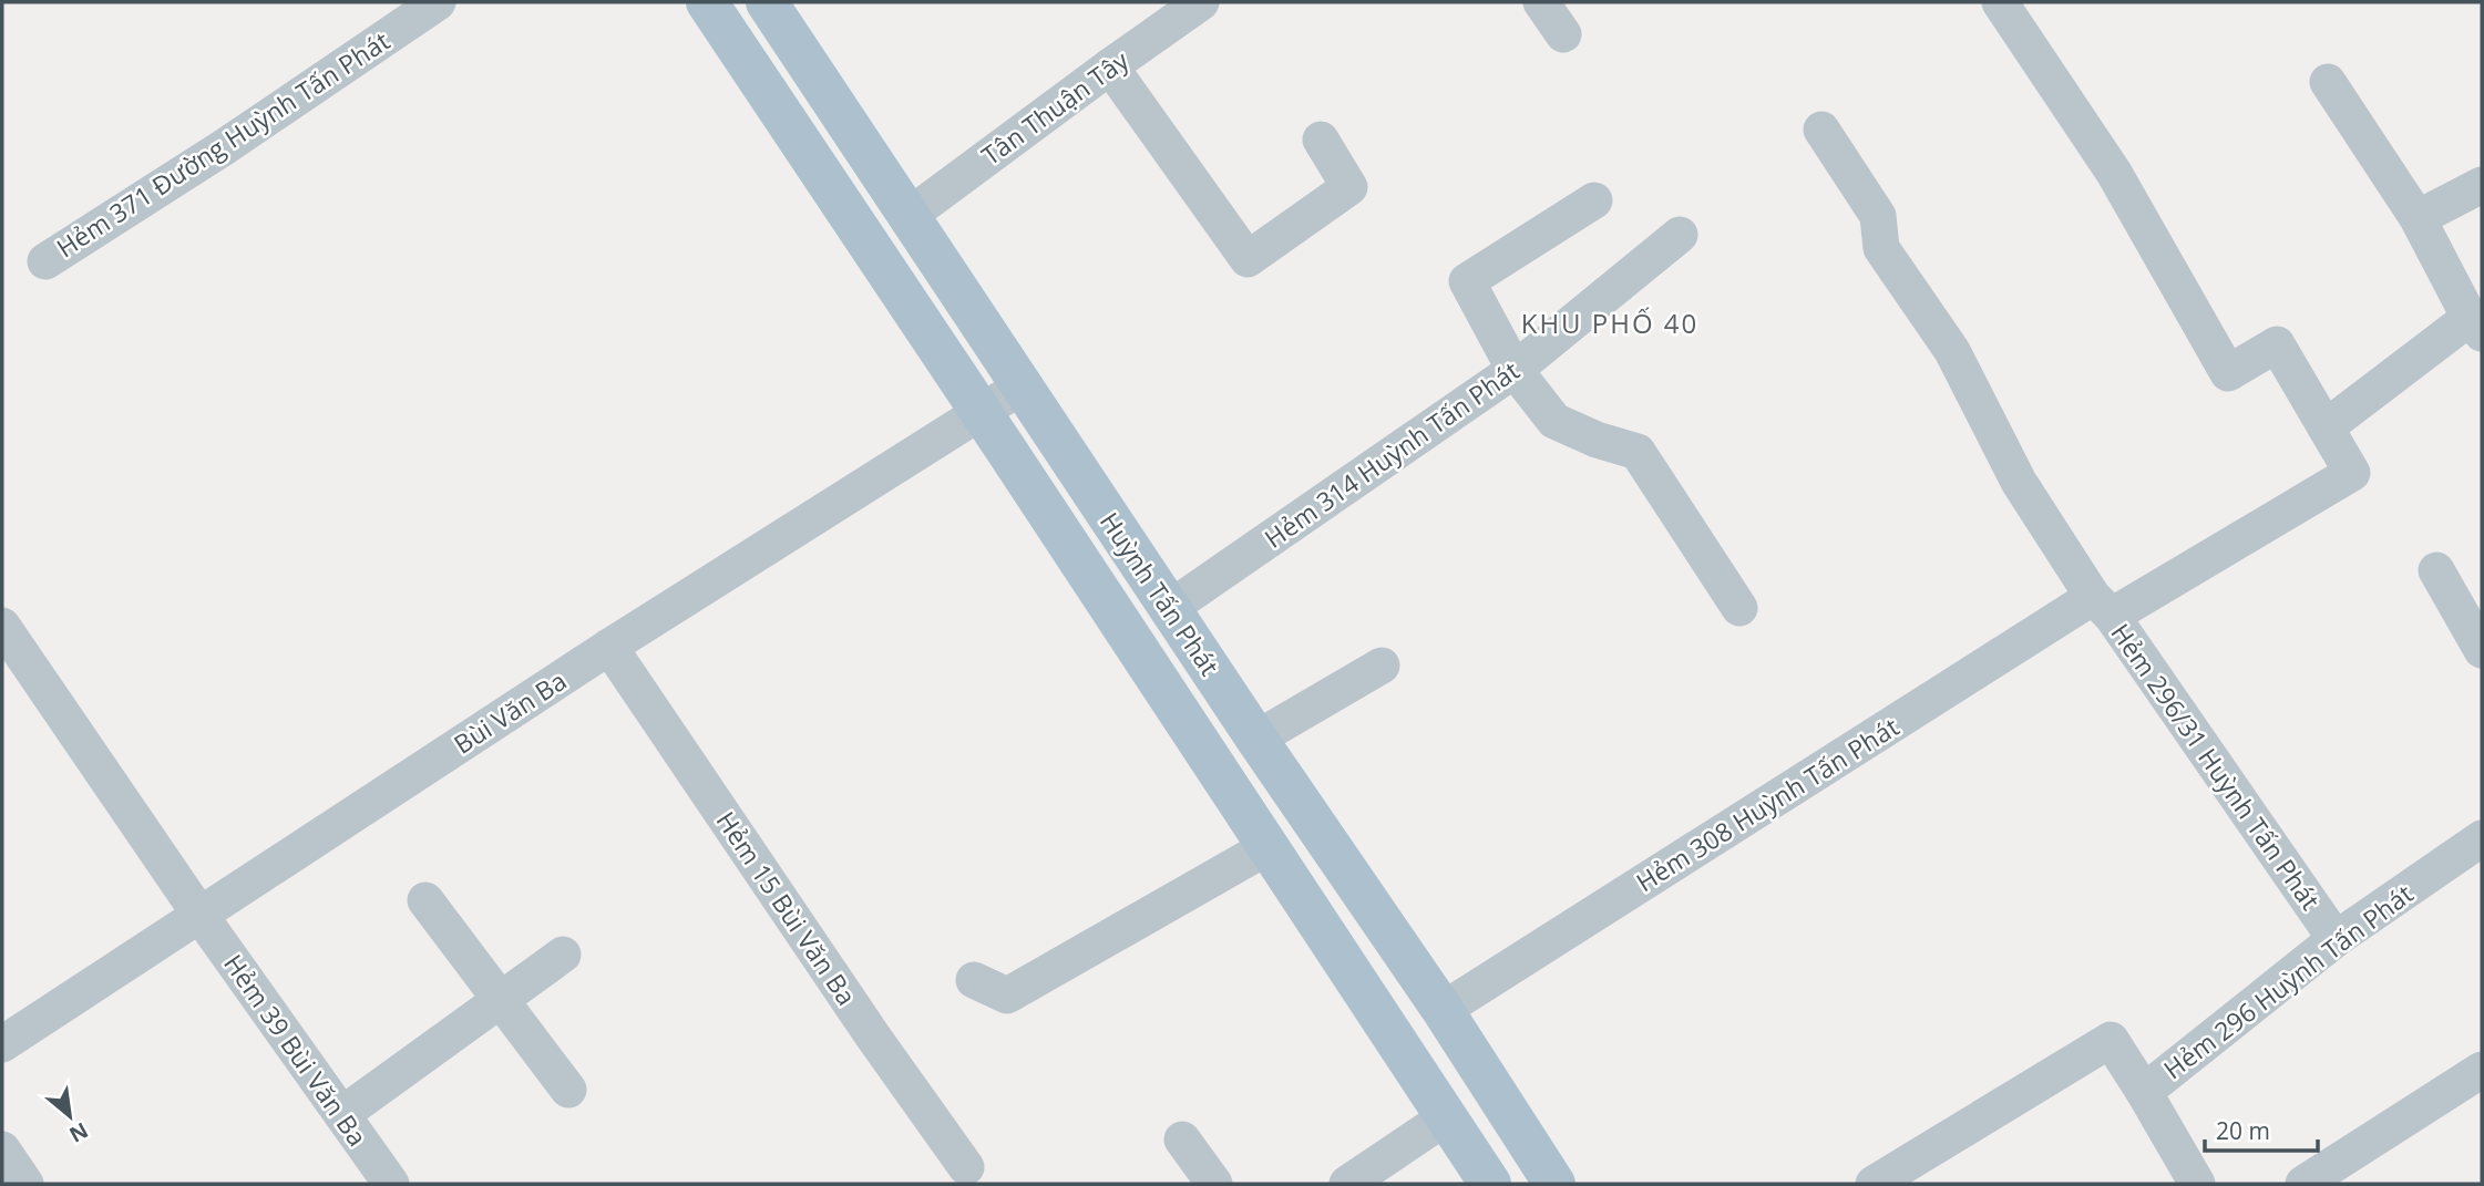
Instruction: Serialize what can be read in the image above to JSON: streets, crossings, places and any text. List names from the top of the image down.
{
  "streets": {
    "main road": ["Huỳnh Tấn Phát"],
    "street": [
      "Tân Thuận Tây",
      "Hẻm 371 Đường Huỳnh Tấn Phát",
      "Hẻm 314 Huỳnh Tấn Phát",
      "Bùi Văn Ba",
      "Hẻm 296/31 Huỳnh Tấn Phát",
      "Hẻm 308 Huỳnh Tấn Phát",
      "Hẻm 15 Bùi Văn Ba",
      "Hẻm 296 Huỳnh Tấn Phát",
      "Hẻm 39 Bùi Văn Ba"
    ]
  },
  "crossings": [
    ["Tân Thuận Tây", "Huỳnh Tấn Phát"],
    ["Hẻm 314 Huỳnh Tấn Phát", "Huỳnh Tấn Phát"],
    ["Huỳnh Tấn Phát", "Bùi Văn Ba"],
    ["Huỳnh Tấn Phát", "Hẻm 308 Huỳnh Tấn Phát"],
    ["Bùi Văn Ba", "Hẻm 15 Bùi Văn Ba"],
    ["Bùi Văn Ba", "Hẻm 39 Bùi Văn Ba"],
    ["Hẻm 296/31 Huỳnh Tấn Phát", "Hẻm 308 Huỳnh Tấn Phát"],
    ["Hẻm 296/31 Huỳnh Tấn Phát", "Hẻm 296 Huỳnh Tấn Phát"]
  ],
  "districts": ["KHU PHỐ 40"],
  "scale_bar": "20 m",
  "north": "bottom right"
}
